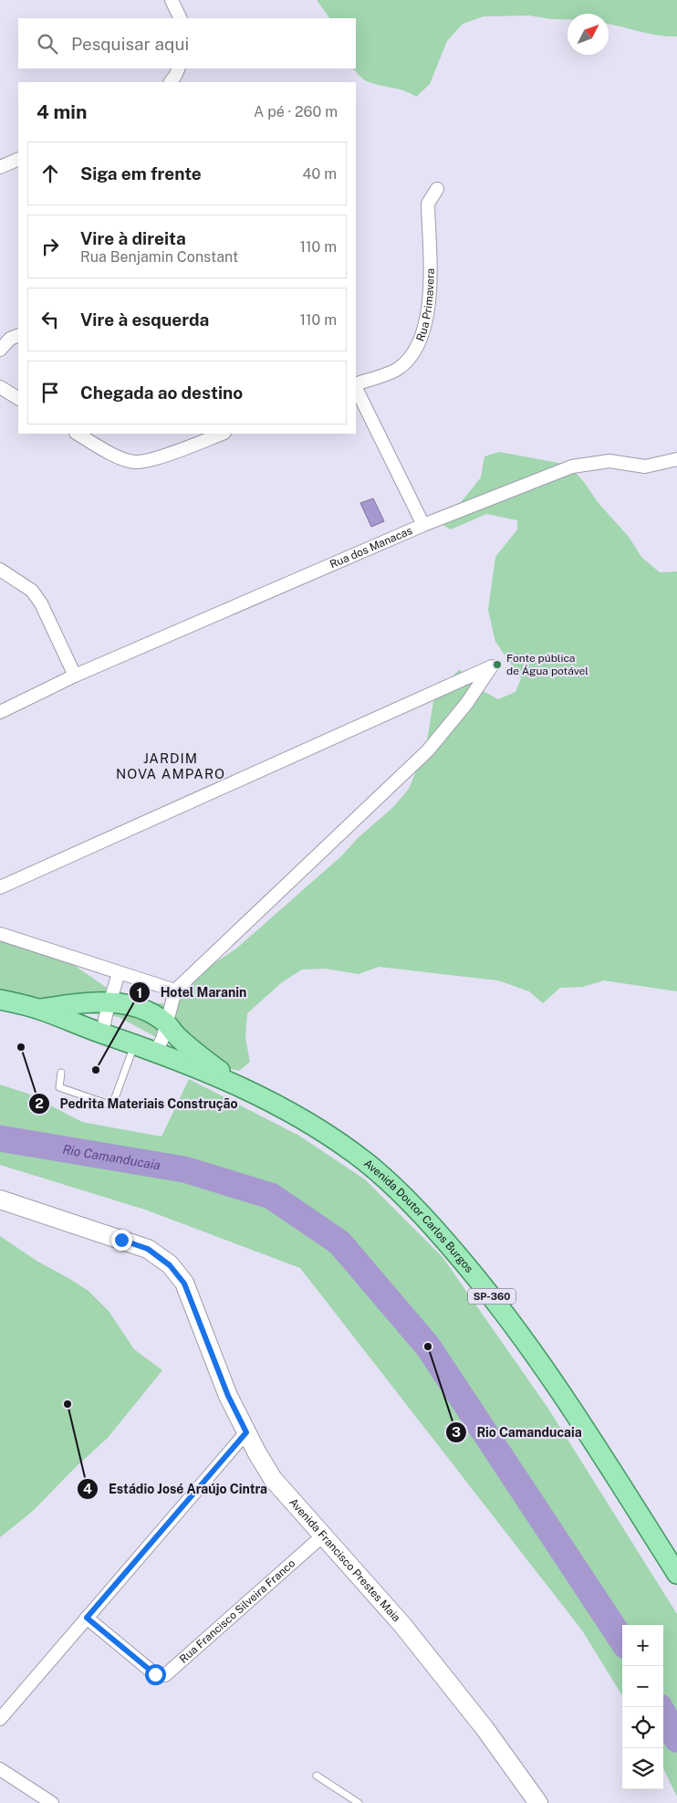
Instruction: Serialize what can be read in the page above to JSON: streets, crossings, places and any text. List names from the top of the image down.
{
  "streets": {
    "main road": ["Avenida Doutor Carlos Burgos", "SP-360"],
    "street": [
      "Rua Primavera",
      "Rua dos Manacas",
      "Avenida Francisco Prestes Maia",
      "Rua Francisco Silveira Franco"
    ]
  },
  "crossings": [
    ["Avenida Francisco Prestes Maia", "Rua Francisco Silveira Franco"]
  ],
  "districts": ["JARDIM NOVA AMPARO"],
  "water": ["Rio Camanducaia"],
  "places": [
    "Fonte pública de Água potável",
    "Pedrita Materiais Construção",
    "Hotel Maranin",
    "Rio Camanducaia",
    "Estádio José Araújo Cintra"
  ],
  "north": "top right",
  "page": {
    "search": "Pesquisar aqui",
    "heading": ["4 min", "A pé · 260 m"],
    "list": [
      ["Siga em frente", "40 m"],
      ["Vire à direita", "Rua Benjamin Constant", "110 m"],
      ["Vire à esquerda", "110 m"],
      "Chegada ao destino"
    ],
    "map_buttons": ["+", "−"]
  }
}
